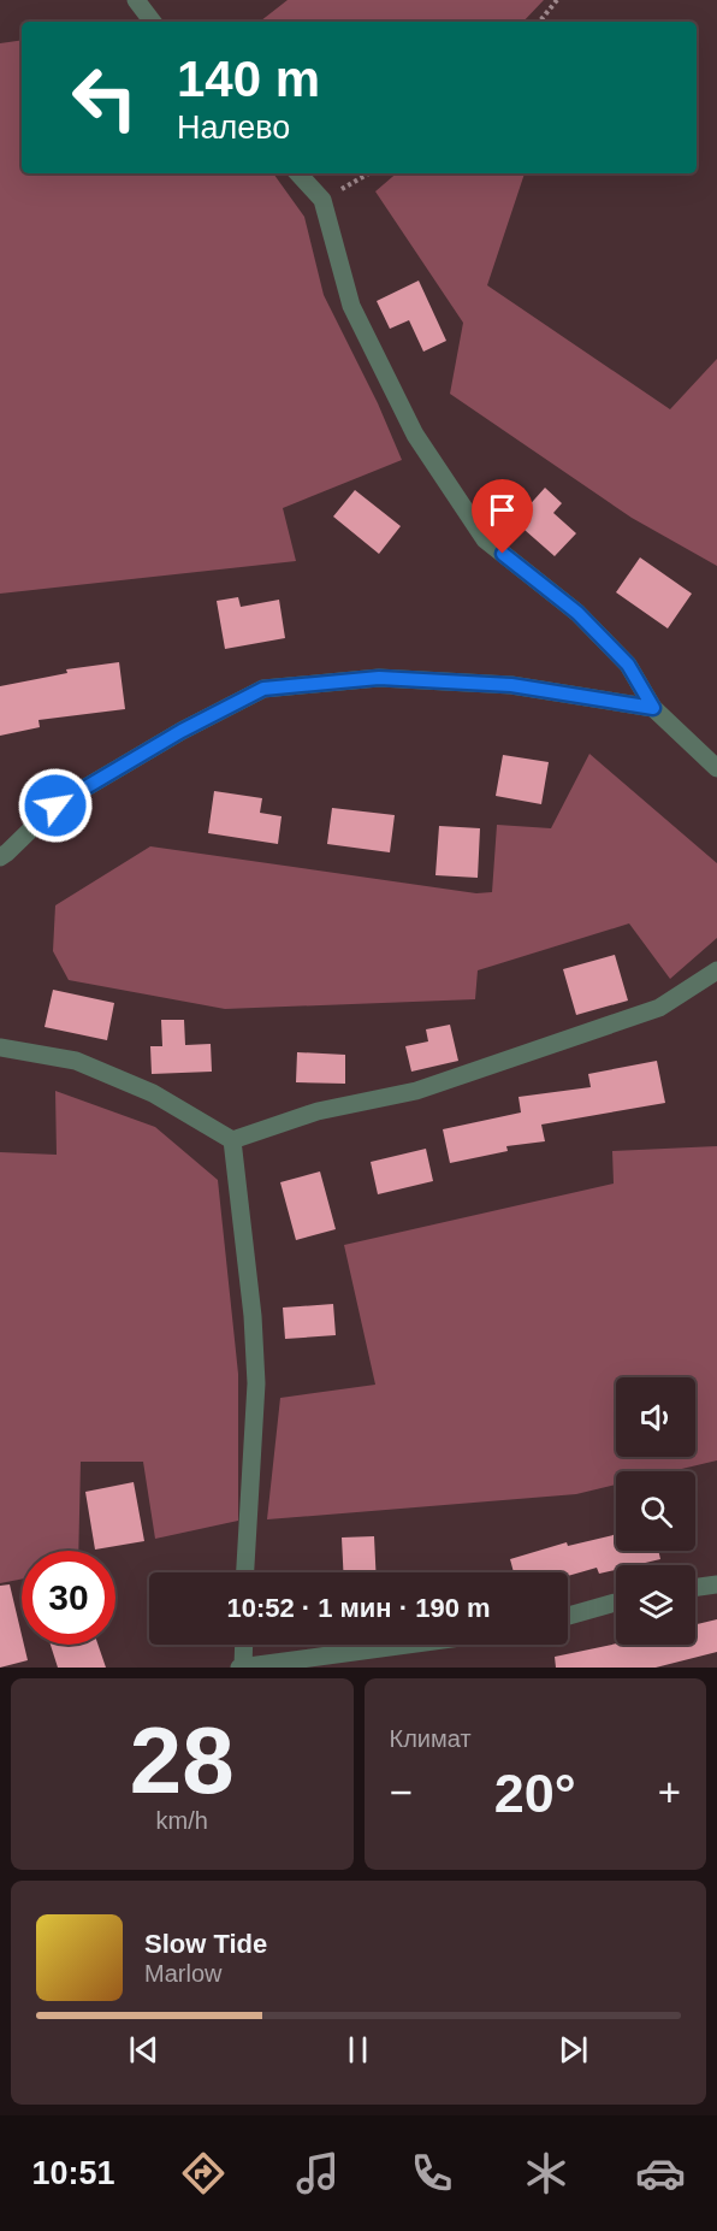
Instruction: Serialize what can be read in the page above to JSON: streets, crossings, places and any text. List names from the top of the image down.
{
  "page": {
    "turn": ["140 m", "Налево"],
    "limit": "30",
    "trip": "10:52 · 1 мин · 190 m",
    "tile": [
      ["28", "km/h"],
      "Климат"
    ],
    "heat": ["−", "20°", "+"],
    "song": ["Slow Tide", "Marlow"],
    "tabs": "10:51"
  }
}
